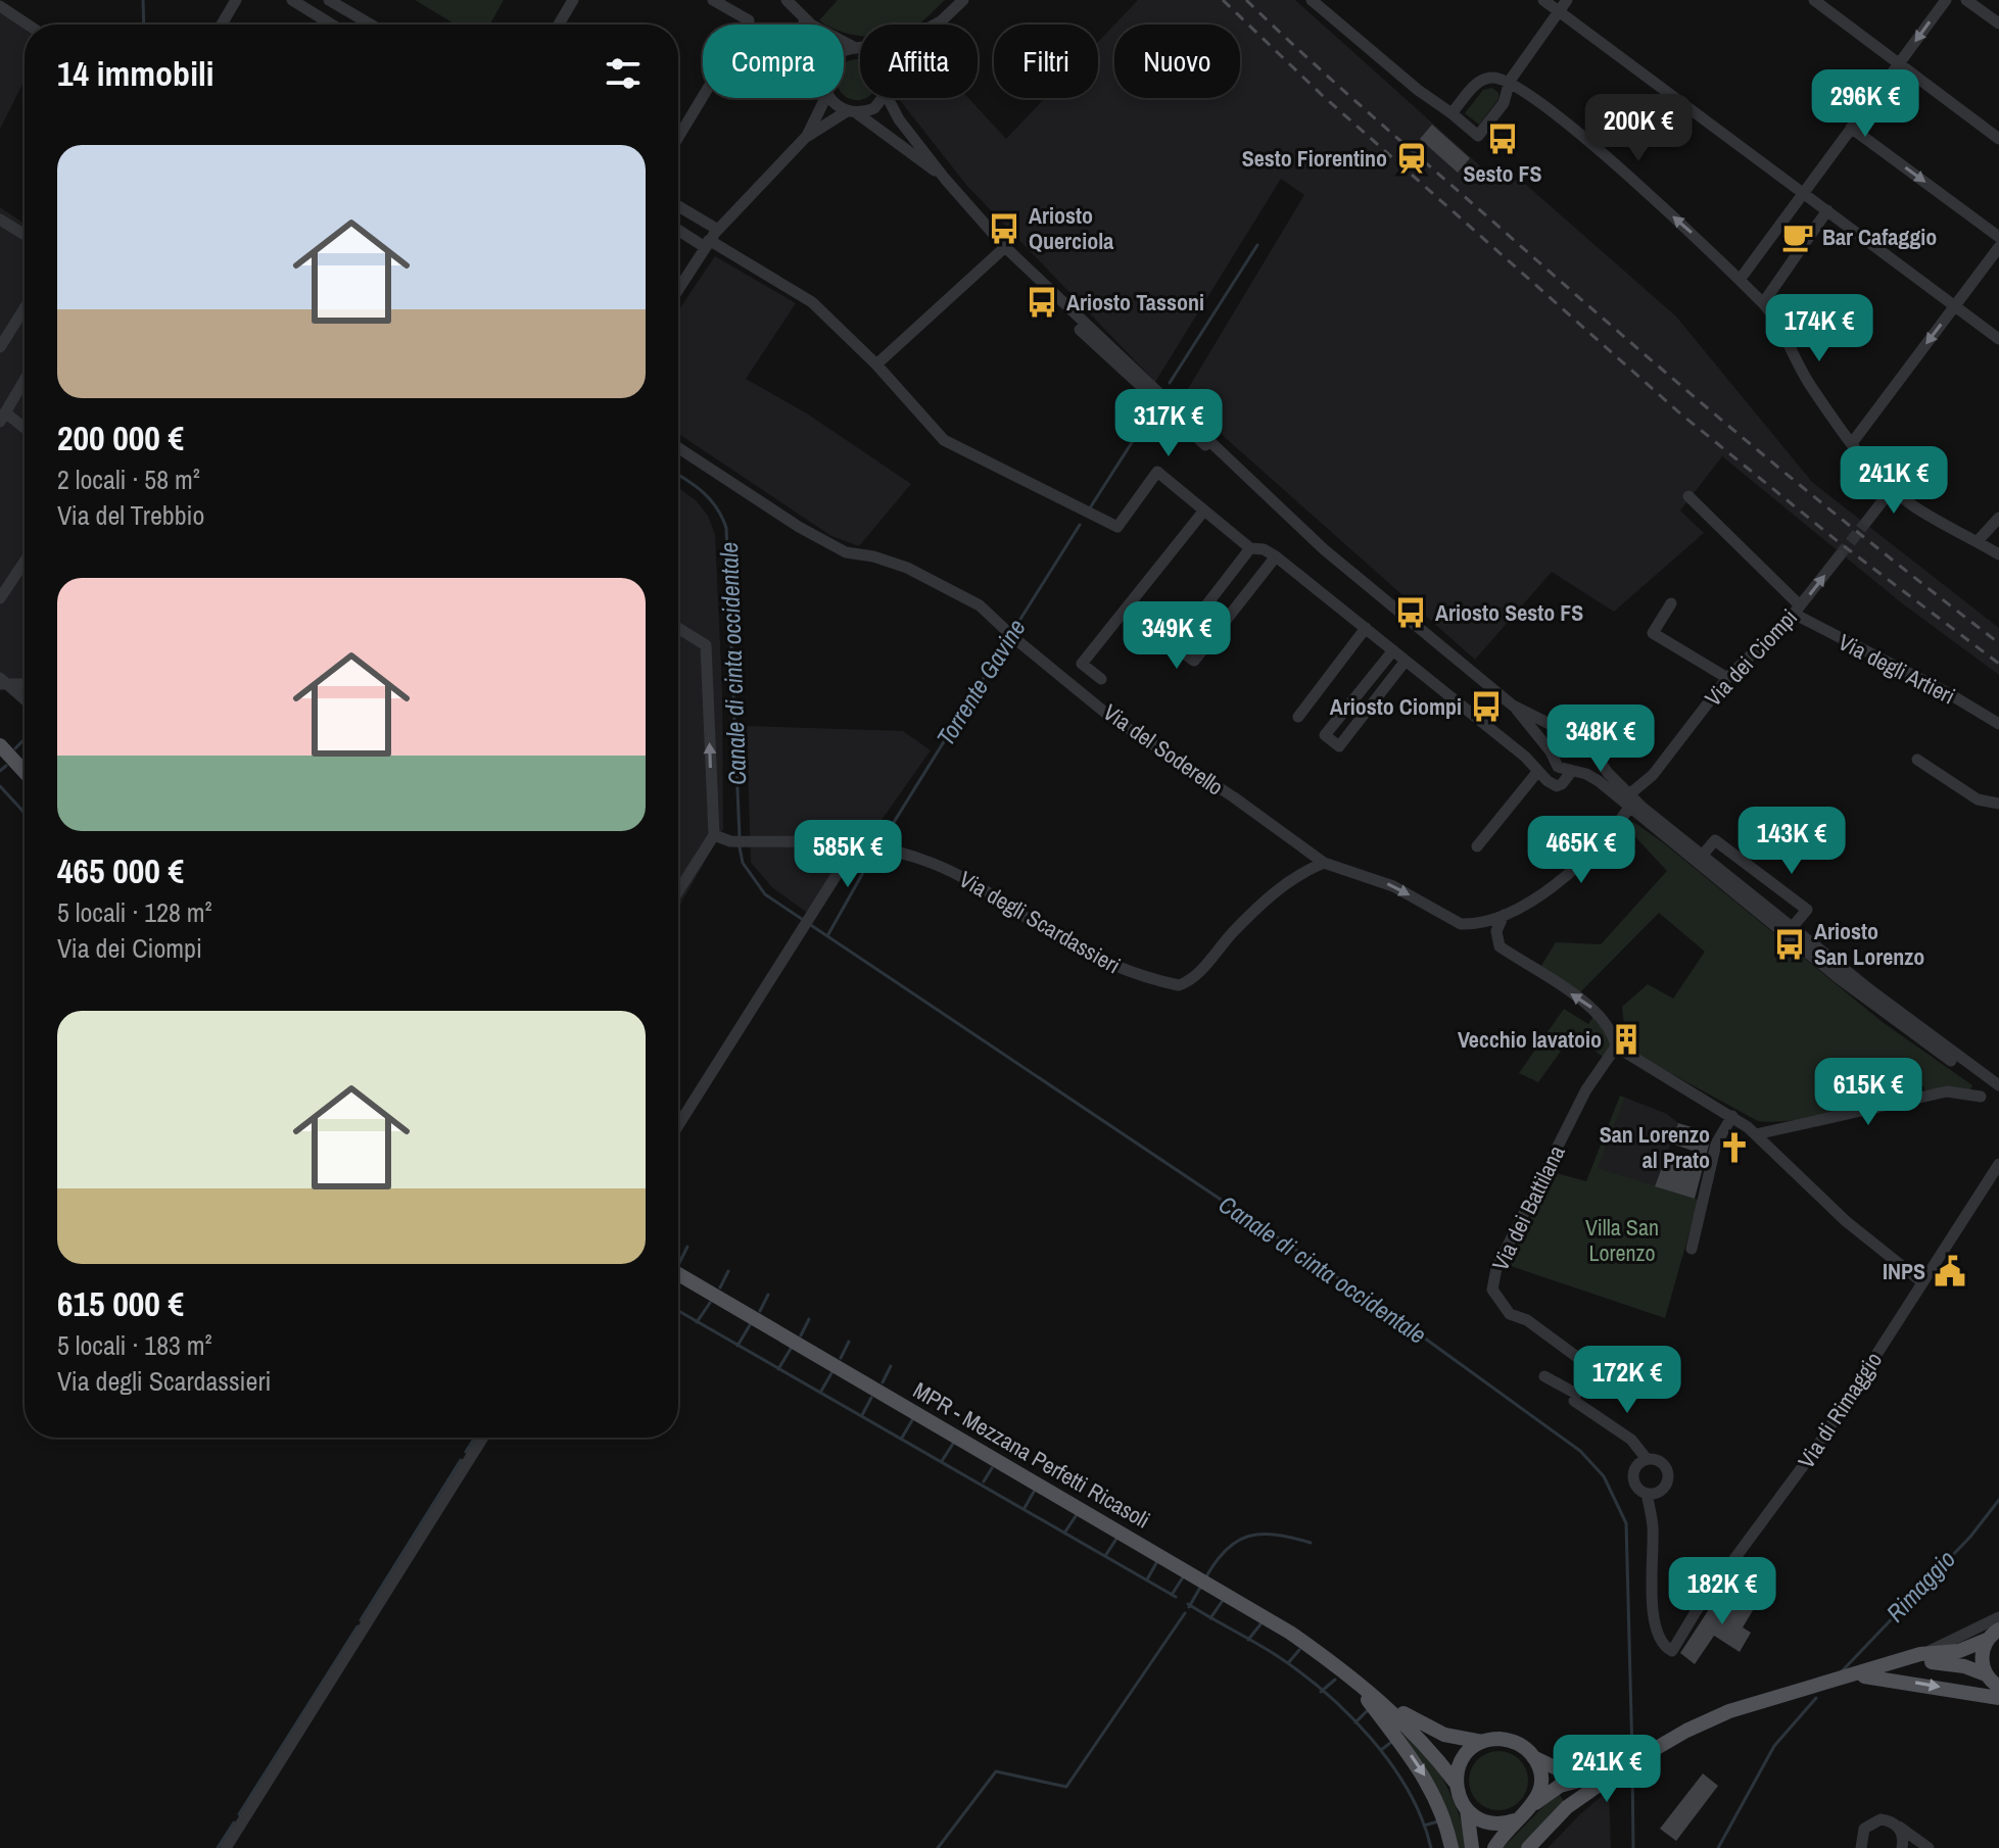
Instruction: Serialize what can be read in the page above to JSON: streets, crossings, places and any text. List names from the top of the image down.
{
  "streets": {
    "main road": ["MPR - Mezzana Perfetti Ricasoli"],
    "street": [
      "Via dei Ciompi",
      "Via degli Artieri",
      "Via del Soderello",
      "Via degli Scardassieri",
      "Via dei Battilana",
      "Via di Rimaggio"
    ]
  },
  "crossings": [
    ["Via dei Ciompi", "Via degli Artieri"],
    ["Via del Soderello", "Via degli Scardassieri"]
  ],
  "water": ["Canale di cinta occidentale", "Torrente Gavine", "Rimaggio"],
  "parks": ["Villa San Lorenzo"],
  "places": {
    "bus stop": [
      "Sesto FS",
      "Ariosto Querciola",
      "Ariosto Tassoni",
      "Ariosto Sesto FS",
      "Ariosto Ciompi",
      "Ariosto San Lorenzo"
    ],
    "station": ["Sesto Fiorentino"],
    "cafe": ["Bar Cafaggio"],
    "building": ["Vecchio lavatoio"],
    "church": ["San Lorenzo al Prato"],
    "public building": ["INPS"]
  },
  "page": {
    "chip": [
      "Compra",
      "Affitta",
      "Filtri",
      "Nuovo"
    ],
    "heading": "14 immobili",
    "price": [
      "296K €",
      "200K €",
      "174K €",
      "317K €",
      "241K €",
      "349K €",
      "348K €",
      "143K €",
      "465K €",
      "585K €",
      "615K €",
      "172K €",
      "182K €",
      "241K €"
    ],
    "list": [
      {
        "name": "200 000 €",
        "note": "2 locali · 58 m² · Via del Trebbio"
      },
      {
        "name": "465 000 €",
        "note": "5 locali · 128 m² · Via dei Ciompi"
      },
      {
        "name": "615 000 €",
        "note": "5 locali · 183 m² · Via degli Scardassieri"
      }
    ]
  }
}
